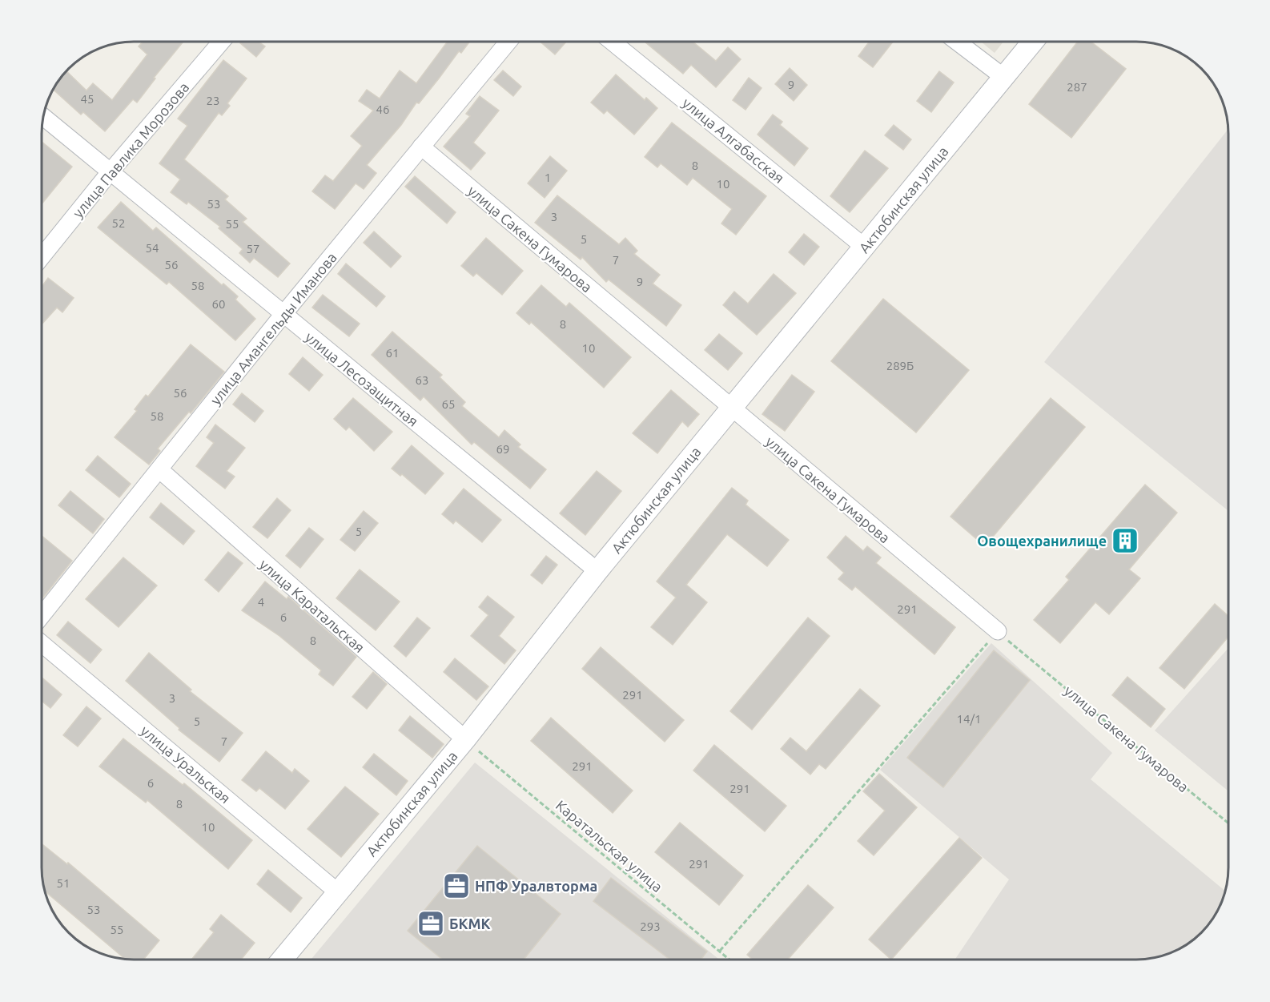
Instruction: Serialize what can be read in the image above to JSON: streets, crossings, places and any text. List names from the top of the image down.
{
  "streets": {
    "street": [
      "улица Алгабасская",
      "улица Павлика Морозова",
      "Актюбинская улица",
      "улица Сакена Гумарова",
      "улица Амангельды Иманова",
      "улица Лесозащитная",
      "улица Каратальская",
      "улица Уральская"
    ],
    "path": ["Каратальская улица"]
  },
  "crossings": [
    ["улица Алгабасская", "Актюбинская улица"],
    ["улица Павлика Морозова", "улица Лесозащитная"],
    ["Актюбинская улица", "улица Сакена Гумарова"],
    ["Актюбинская улица", "улица Лесозащитная"],
    ["Актюбинская улица", "улица Каратальская"],
    ["Актюбинская улица", "улица Уральская"],
    ["Актюбинская улица", "Каратальская улица"],
    ["улица Сакена Гумарова", "улица Амангельды Иманова"],
    ["улица Амангельды Иманова", "улица Лесозащитная"],
    ["улица Амангельды Иманова", "улица Каратальская"],
    ["улица Каратальская", "Каратальская улица"]
  ],
  "places": {
    "building": ["Овощехранилище"],
    "office": ["НПФ Уралвторма", "БКМК"]
  },
  "house_numbers": [
    "9",
    "287",
    "45",
    "23",
    "46",
    "8",
    "1",
    "10",
    "53",
    "3",
    "52",
    "55",
    "5",
    "54",
    "57",
    "7",
    "56",
    "9",
    "58",
    "60",
    "8",
    "10",
    "61",
    "289Б",
    "63",
    "56",
    "65",
    "58",
    "69",
    "5",
    "4",
    "291",
    "6",
    "8",
    "291",
    "3",
    "14/1",
    "5",
    "7",
    "291",
    "6",
    "291",
    "8",
    "10",
    "291",
    "51",
    "53",
    "293",
    "55"
  ]
}
